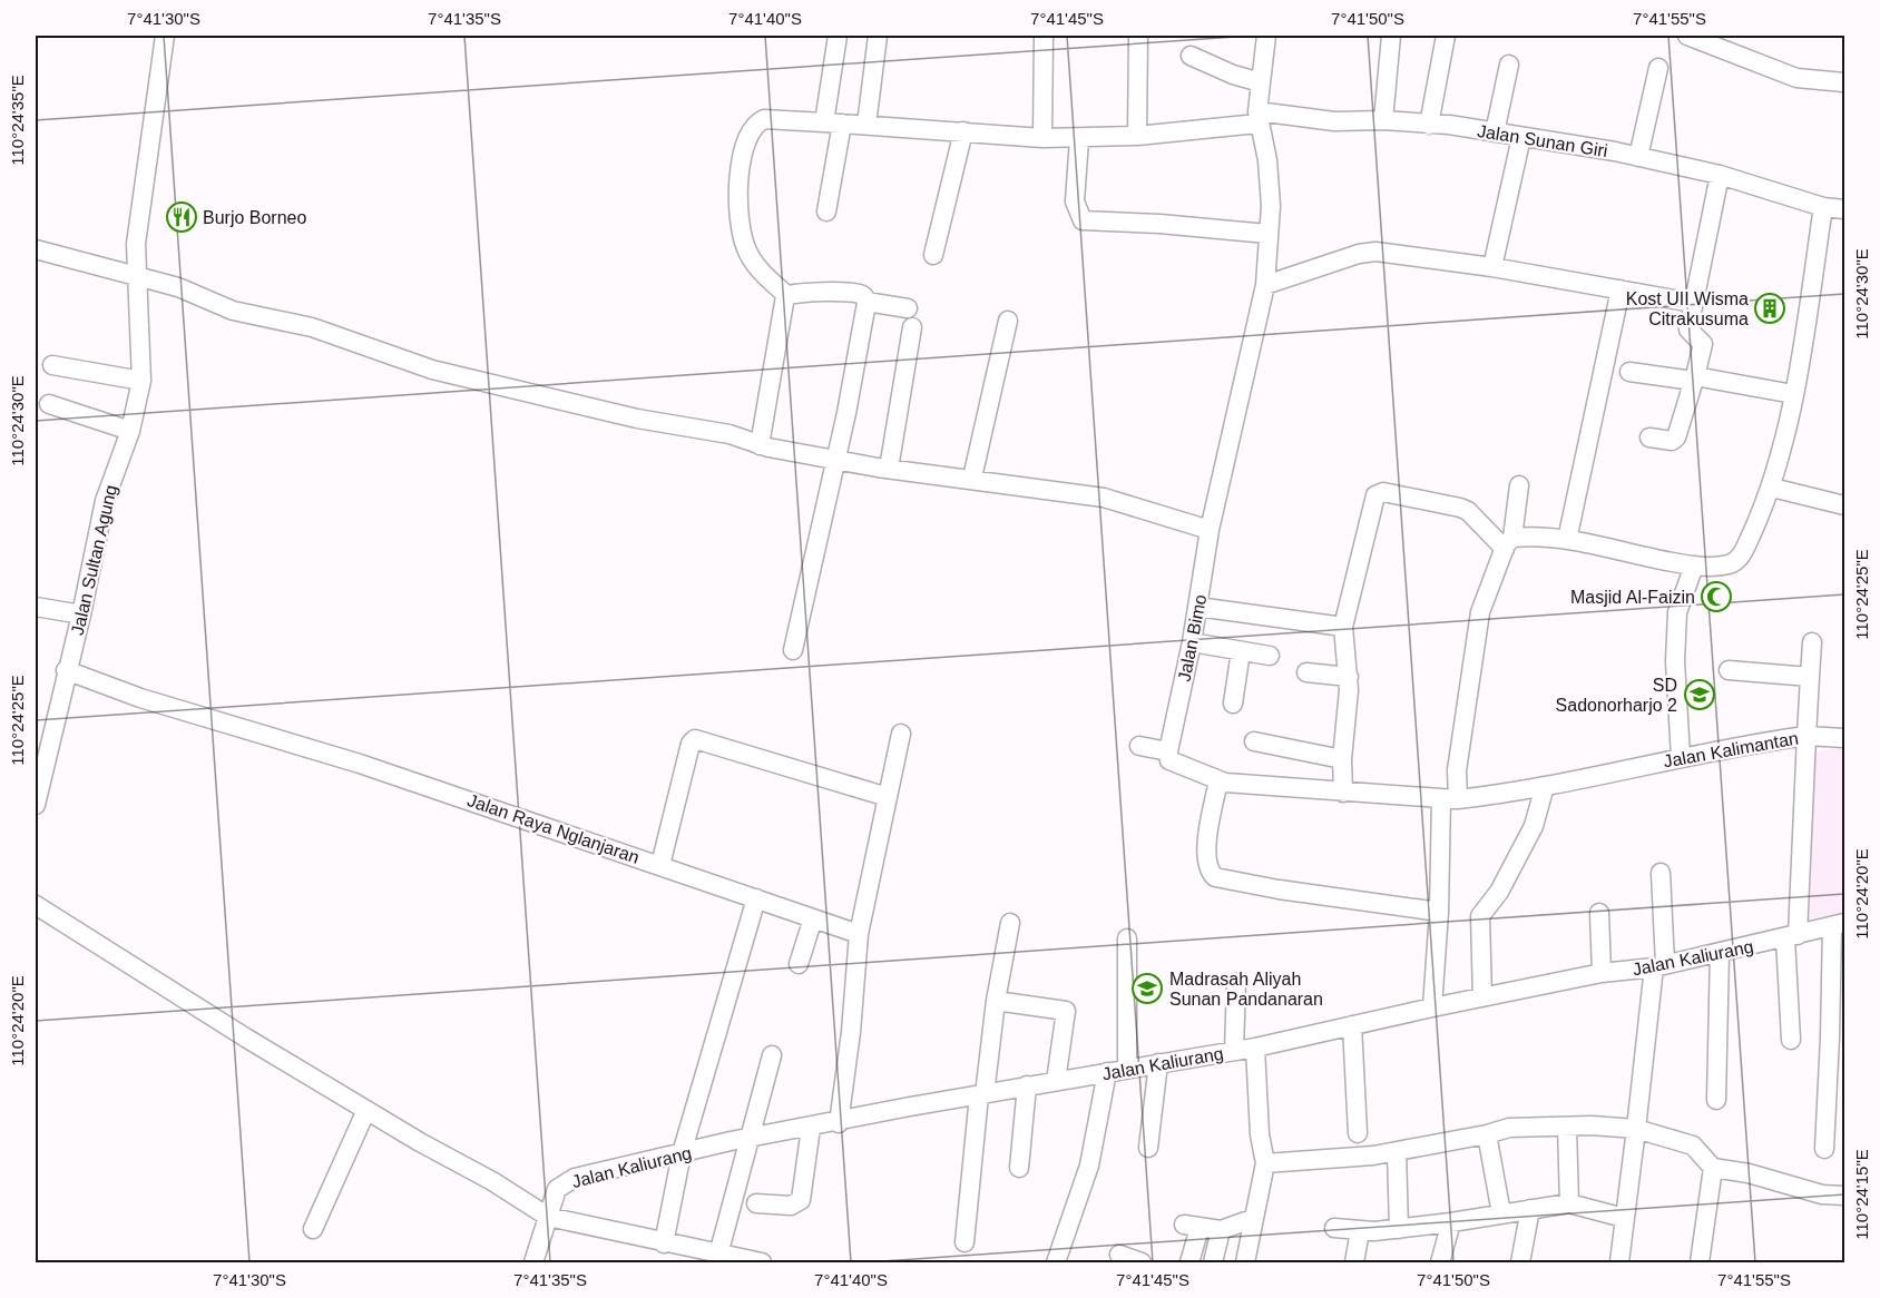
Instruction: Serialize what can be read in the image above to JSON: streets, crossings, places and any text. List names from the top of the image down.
{
  "streets": {
    "street": [
      "Jalan Sunan Giri",
      "Jalan Sultan Agung",
      "Jalan Bimo",
      "Jalan Kalimantan",
      "Jalan Raya Nglanjaran",
      "Jalan Kaliurang"
    ]
  },
  "crossings": [
    ["Jalan Sunan Giri", "Jalan Bimo"],
    ["Jalan Sultan Agung", "Jalan Raya Nglanjaran"],
    ["Jalan Kalimantan", "Jalan Kaliurang"]
  ],
  "places": {
    "restaurant": ["Burjo Borneo"],
    "building": ["Kost UII Wisma Citrakusuma"],
    "mosque": ["Masjid Al-Faizin"],
    "school or university": ["SD Sadonorharjo 2", "Madrasah Aliyah Sunan Pandanaran"]
  },
  "coordinates": [
    "7°41'30\"S",
    "7°41'35\"S",
    "7°41'40\"S",
    "7°41'45\"S",
    "7°41'50\"S",
    "7°41'55\"S",
    "110°24'35\"E",
    "110°24'30\"E",
    "110°24'25\"E",
    "110°24'20\"E",
    "110°24'15\"E"
  ]
}
